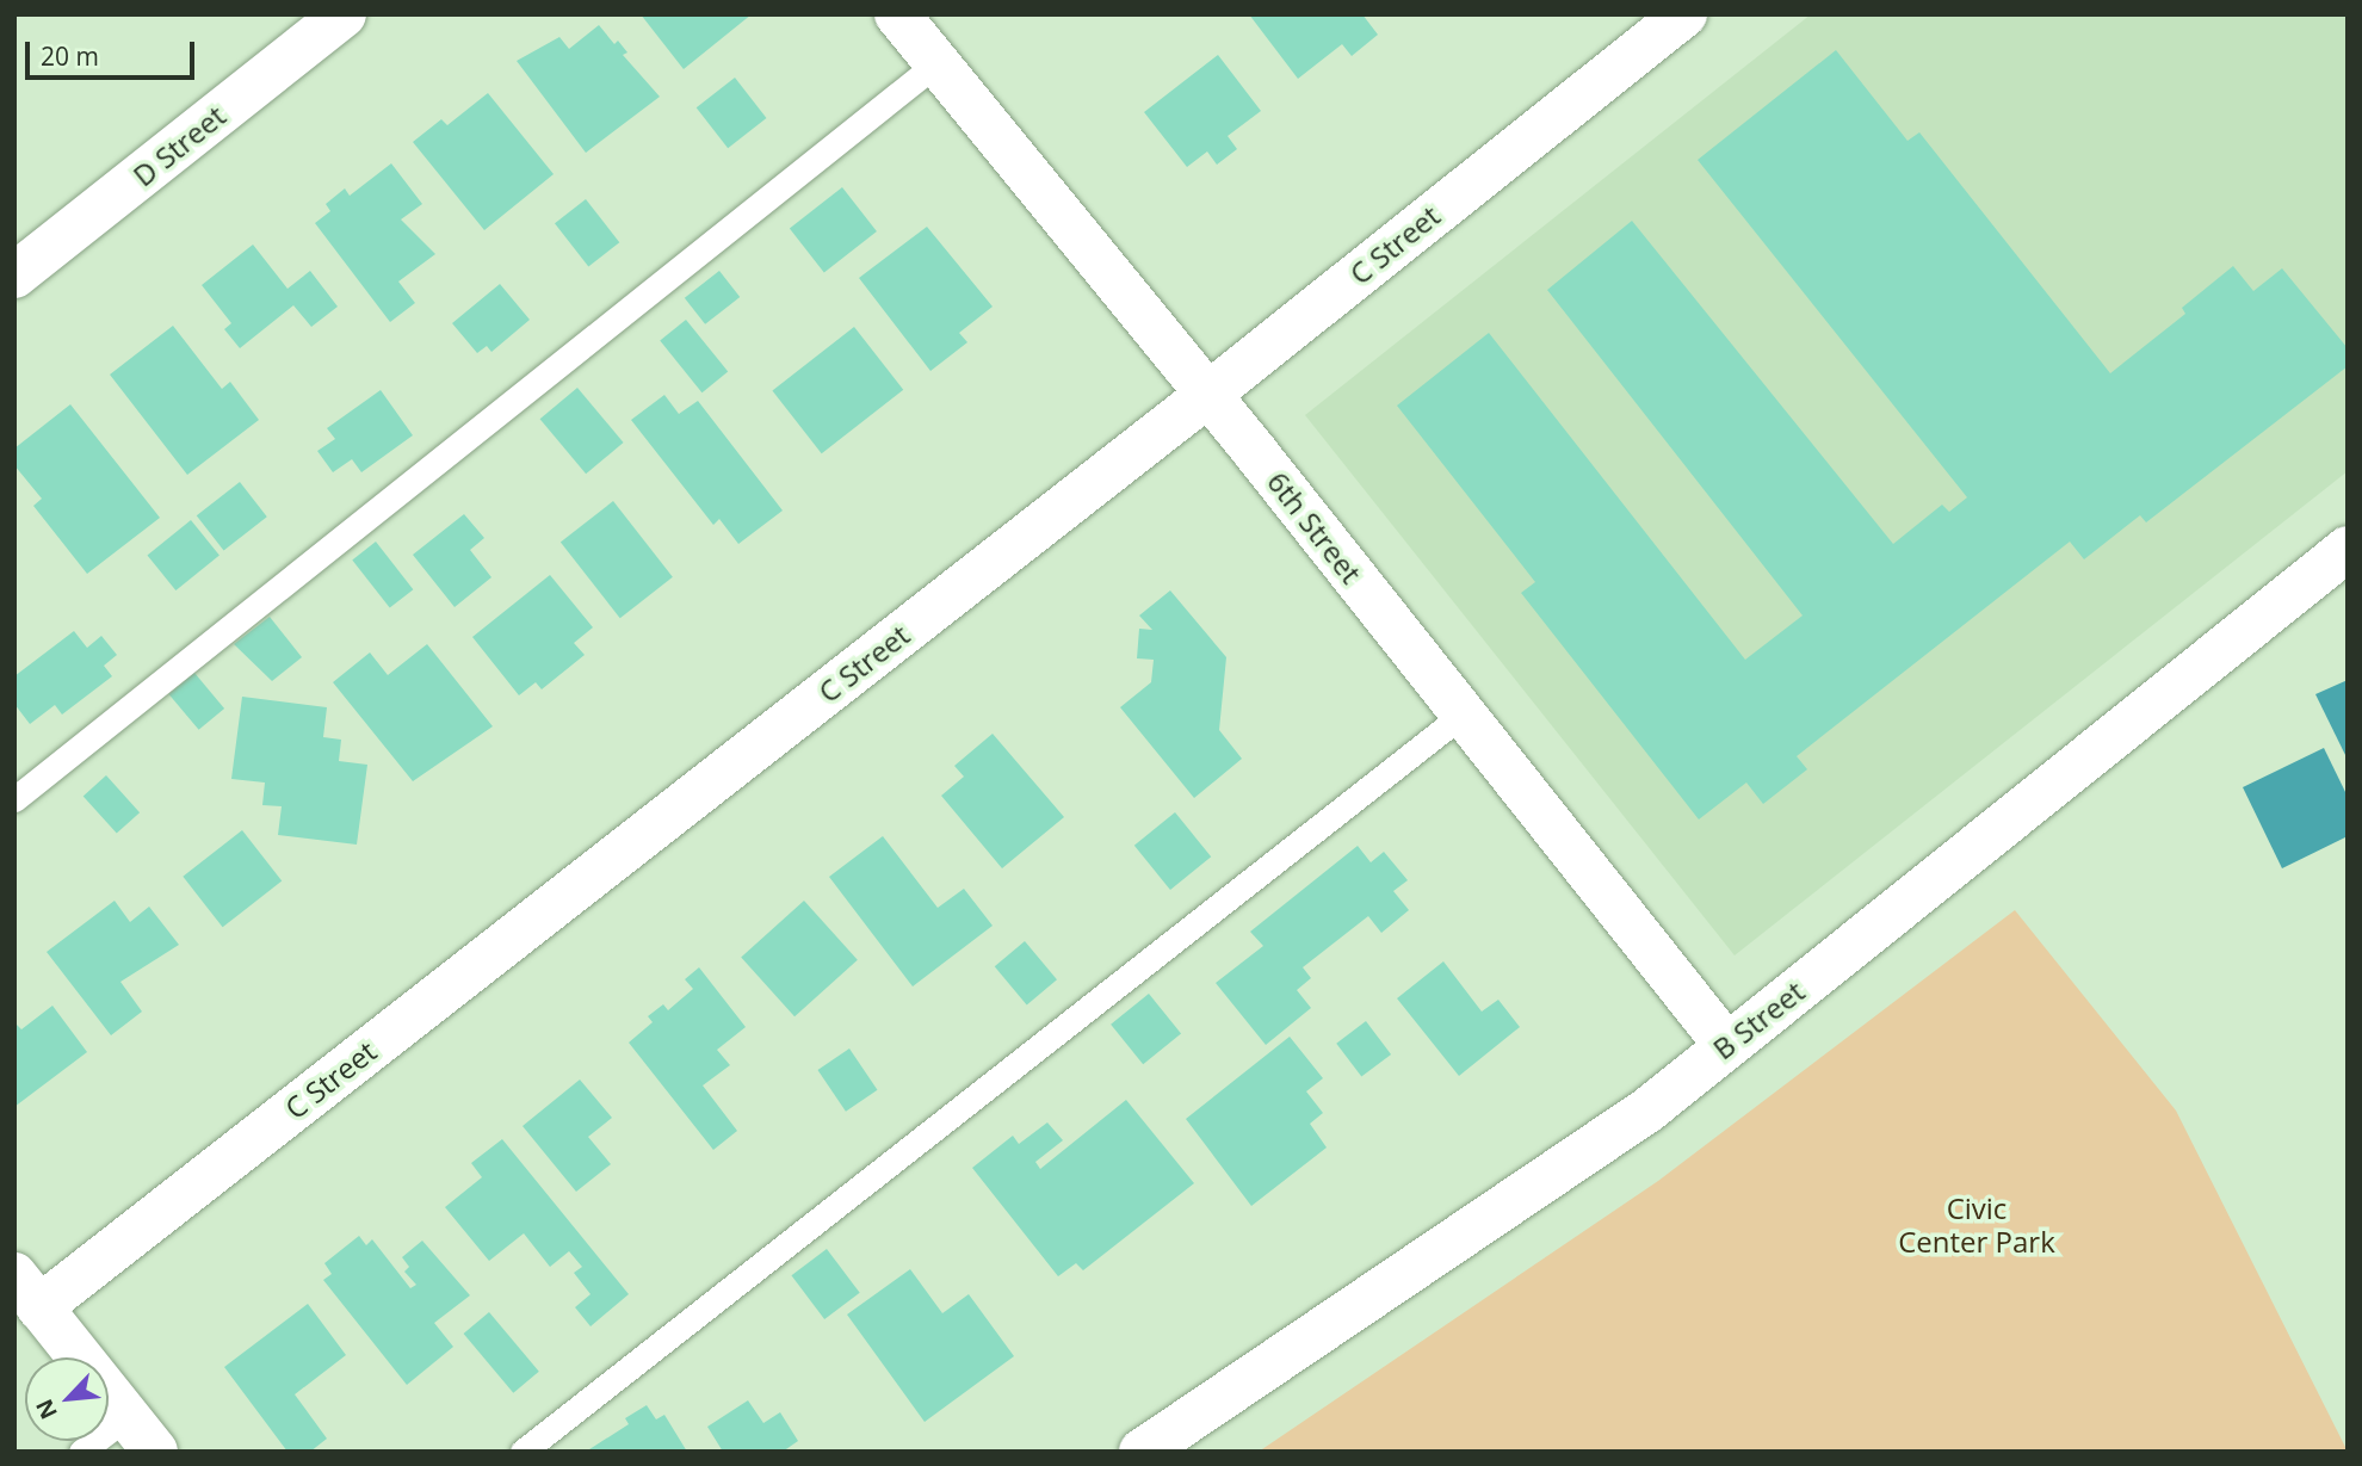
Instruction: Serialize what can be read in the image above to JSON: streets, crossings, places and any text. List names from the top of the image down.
{
  "streets": {
    "street": [
      "D Street",
      "C Street",
      "6th Street",
      "B Street"
    ]
  },
  "crossings": [
    ["C Street", "6th Street"],
    ["6th Street", "B Street"]
  ],
  "parks": ["Civic Center Park"],
  "scale_bar": "20 m",
  "north": "bottom left"
}
